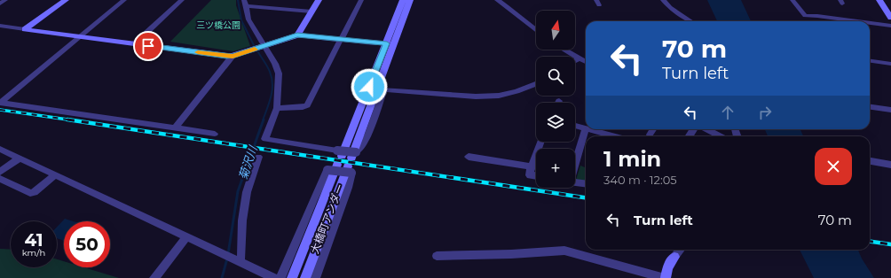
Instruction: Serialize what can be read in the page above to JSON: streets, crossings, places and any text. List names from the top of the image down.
{
  "streets": {
    "main road": ["大橋町アンダー"]
  },
  "water": ["菊沢川"],
  "parks": ["三ツ橋公園"],
  "north": "top",
  "page": {
    "map_buttons": "+",
    "turn": ["70 m", "Turn left"],
    "heading": ["1 min", "340 m · 12:05"],
    "list": [
      {
        "name": "Turn left",
        "value": "70 m"
      }
    ],
    "speed": "41 km/h",
    "limit": "50"
  }
}
